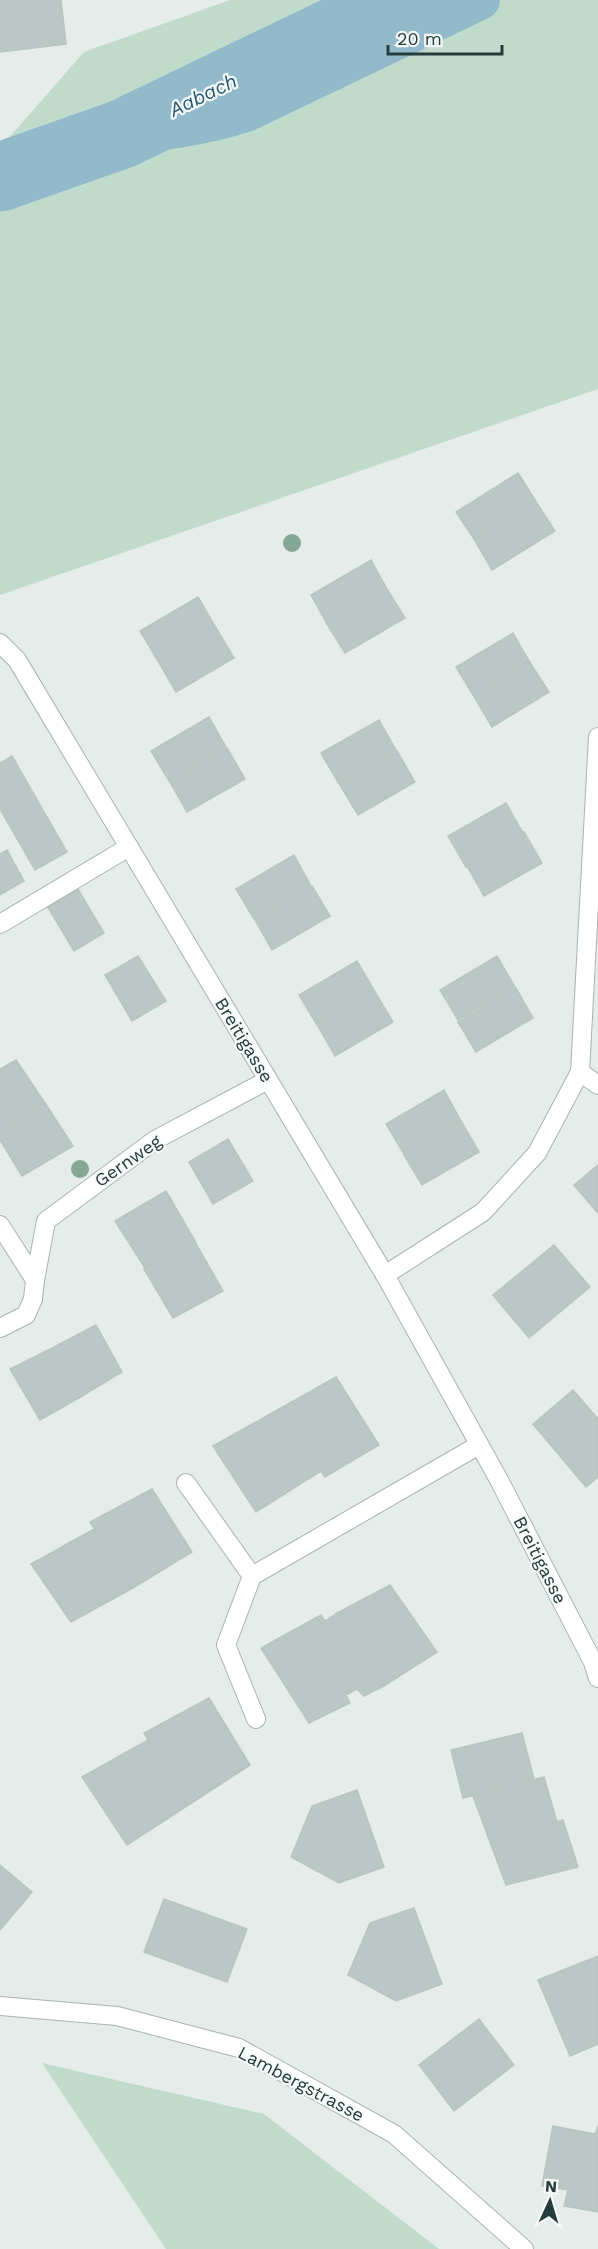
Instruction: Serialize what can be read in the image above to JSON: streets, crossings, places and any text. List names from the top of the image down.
{
  "streets": {
    "street": ["Breitigasse", "Gernweg", "Lambergstrasse"]
  },
  "crossings": [
    ["Breitigasse", "Gernweg"]
  ],
  "water": ["Aabach"],
  "scale_bar": "20 m",
  "north": "top"
}
